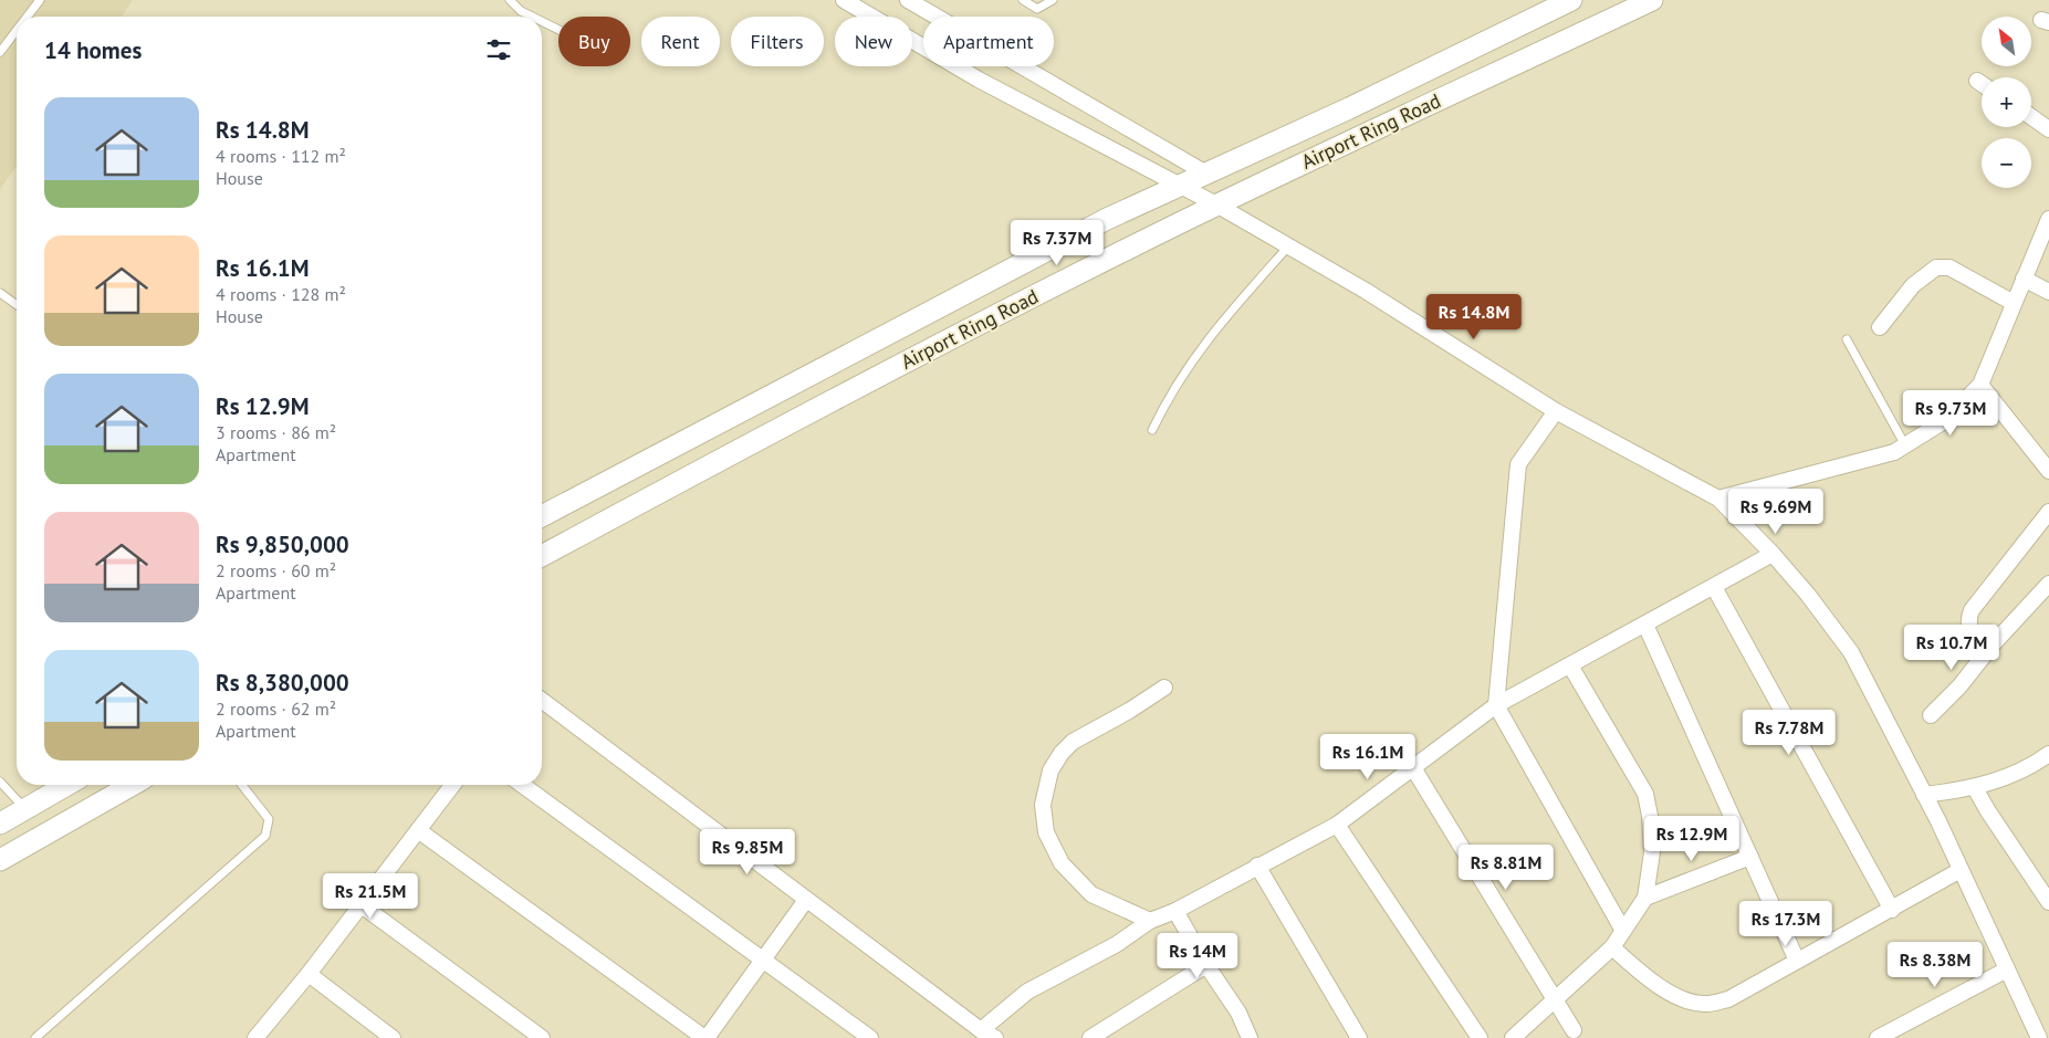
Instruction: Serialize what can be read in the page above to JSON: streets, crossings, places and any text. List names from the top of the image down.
{
  "streets": {
    "main road": ["Airport Ring Road"]
  },
  "north": "top left",
  "page": {
    "map_buttons": ["+", "−"],
    "chip": [
      "Buy",
      "Rent",
      "Filters",
      "New",
      "Apartment"
    ],
    "heading": "14 homes",
    "list": [
      {
        "name": "Rs 14.8M",
        "note": "4 rooms · 112 m² · House"
      },
      {
        "name": "Rs 16.1M",
        "note": "4 rooms · 128 m² · House"
      },
      {
        "name": "Rs 12.9M",
        "note": "3 rooms · 86 m² · Apartment"
      },
      {
        "name": "Rs 9,850,000",
        "note": "2 rooms · 60 m² · Apartment"
      },
      {
        "name": "Rs 8,380,000",
        "note": "2 rooms · 62 m² · Apartment"
      }
    ],
    "price": [
      "Rs 7.37M",
      "Rs 14.8M",
      "Rs 9.73M",
      "Rs 9.69M",
      "Rs 10.7M",
      "Rs 7.78M",
      "Rs 16.1M",
      "Rs 12.9M",
      "Rs 9.85M",
      "Rs 8.81M",
      "Rs 21.5M",
      "Rs 17.3M",
      "Rs 14M",
      "Rs 8.38M"
    ]
  }
}
